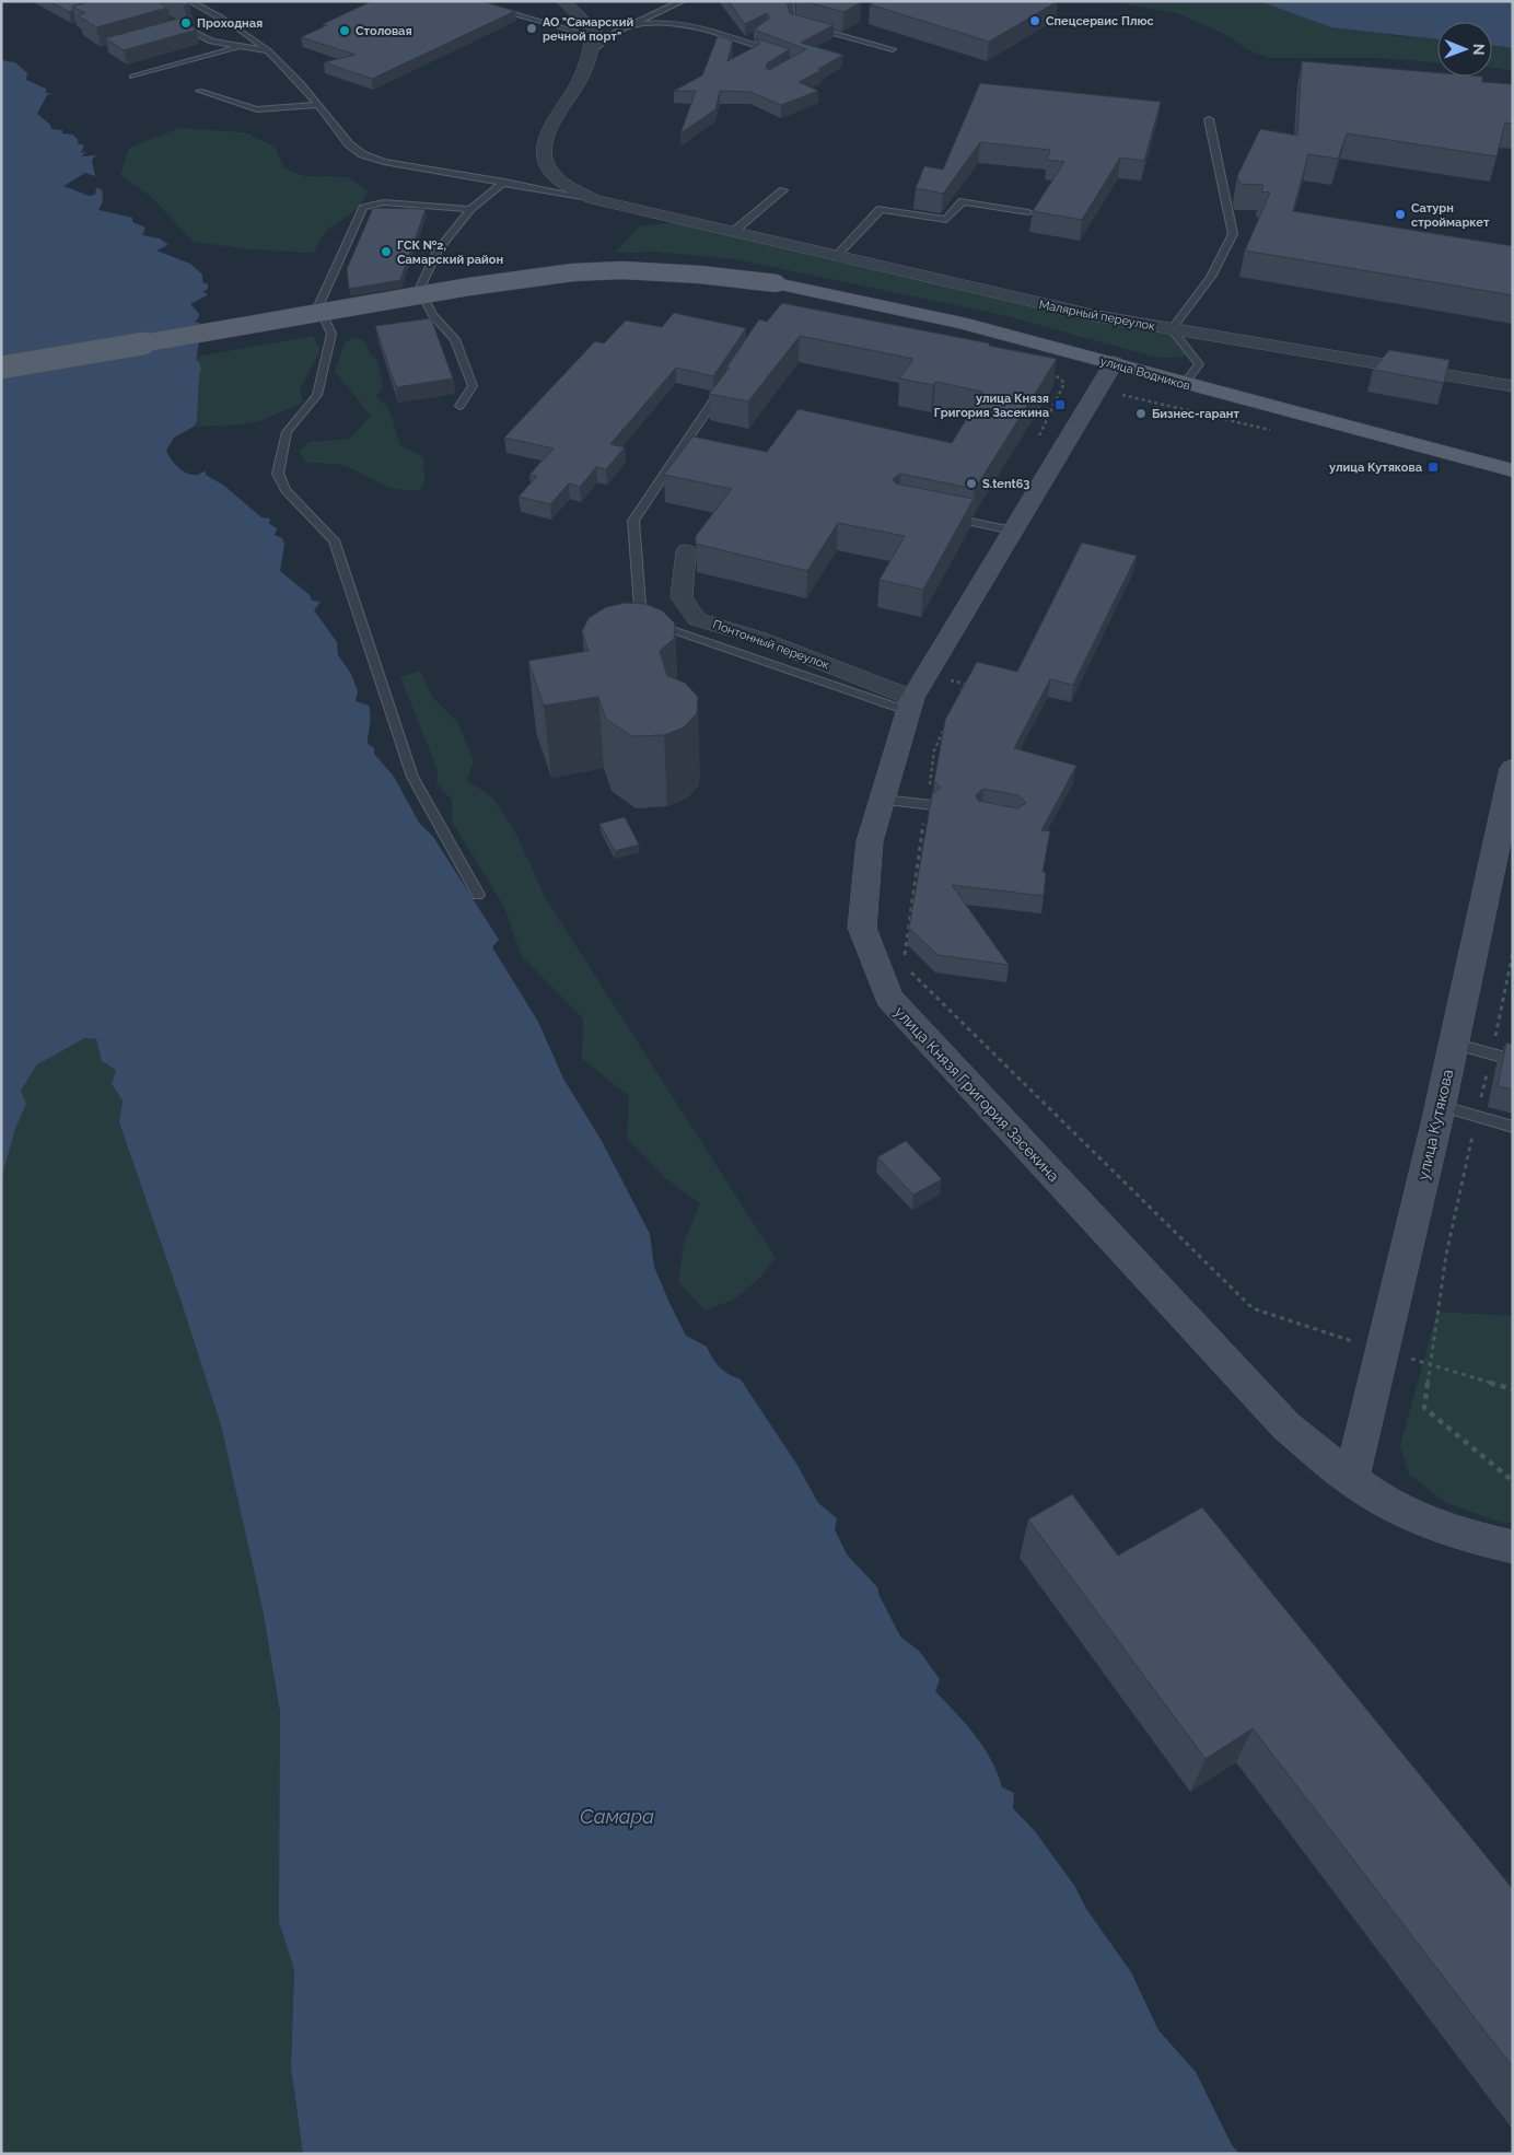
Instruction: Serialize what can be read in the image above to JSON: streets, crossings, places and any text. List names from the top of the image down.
{
  "streets": {
    "main road": ["улица Водников", "улица Князя Григория Засекина", "улица Кутякова"],
    "street": ["Малярный переулок", "Понтонный переулок"]
  },
  "crossings": [
    ["улица Водников", "улица Князя Григория Засекина"],
    ["Понтонный переулок", "улица Князя Григория Засекина"],
    ["улица Князя Григория Засекина", "улица Кутякова"]
  ],
  "water": ["Самара"],
  "places": {
    "other": [
      "Спецсервис Плюс",
      "Проходная",
      "АО \"Самарский речной порт\"",
      "Столовая",
      "Сатурн строймаркет",
      "ГСК №2, Самарский район",
      "Бизнес-гарант",
      "S.tent63"
    ],
    "transit": ["улица Князя Григория Засекина", "улица Кутякова"]
  },
  "north": "right"
}
